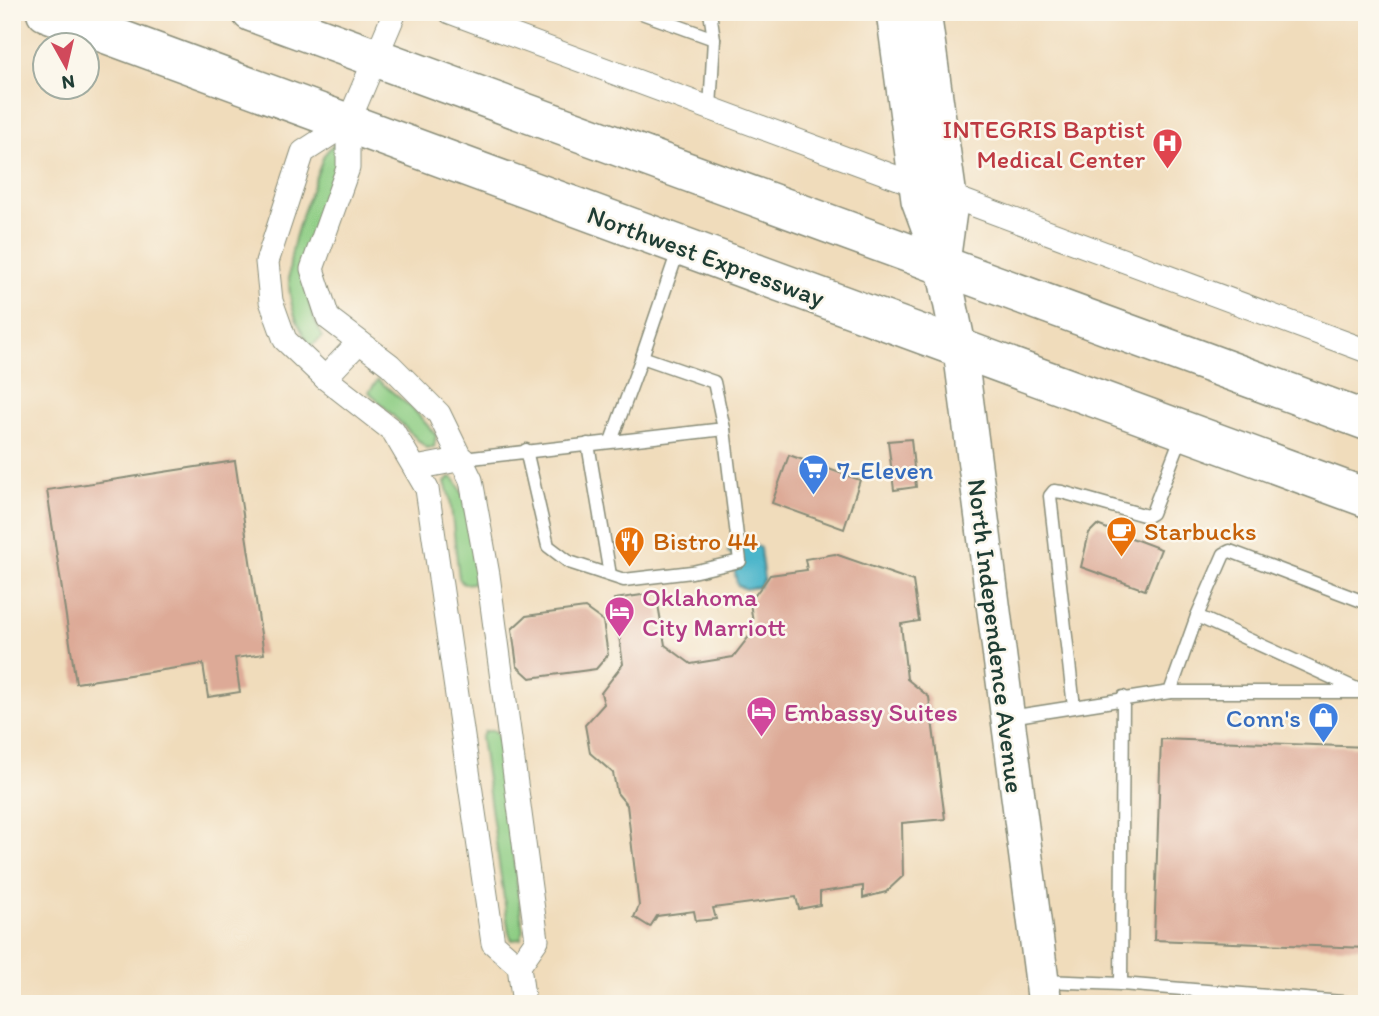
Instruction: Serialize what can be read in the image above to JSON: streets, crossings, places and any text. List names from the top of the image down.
{
  "streets": {
    "highway": ["Northwest Expressway"],
    "street": ["North Independence Avenue"]
  },
  "crossings": [
    ["Northwest Expressway", "North Independence Avenue"]
  ],
  "places": {
    "hospital": ["INTEGRIS Baptist Medical Center"],
    "supermarket": ["7-Eleven"],
    "cafe": ["Starbucks"],
    "restaurant": ["Bistro 44"],
    "hotel": ["Oklahoma City Marriott", "Embassy Suites"],
    "shop": ["Conn's"]
  },
  "north": "bottom"
}
